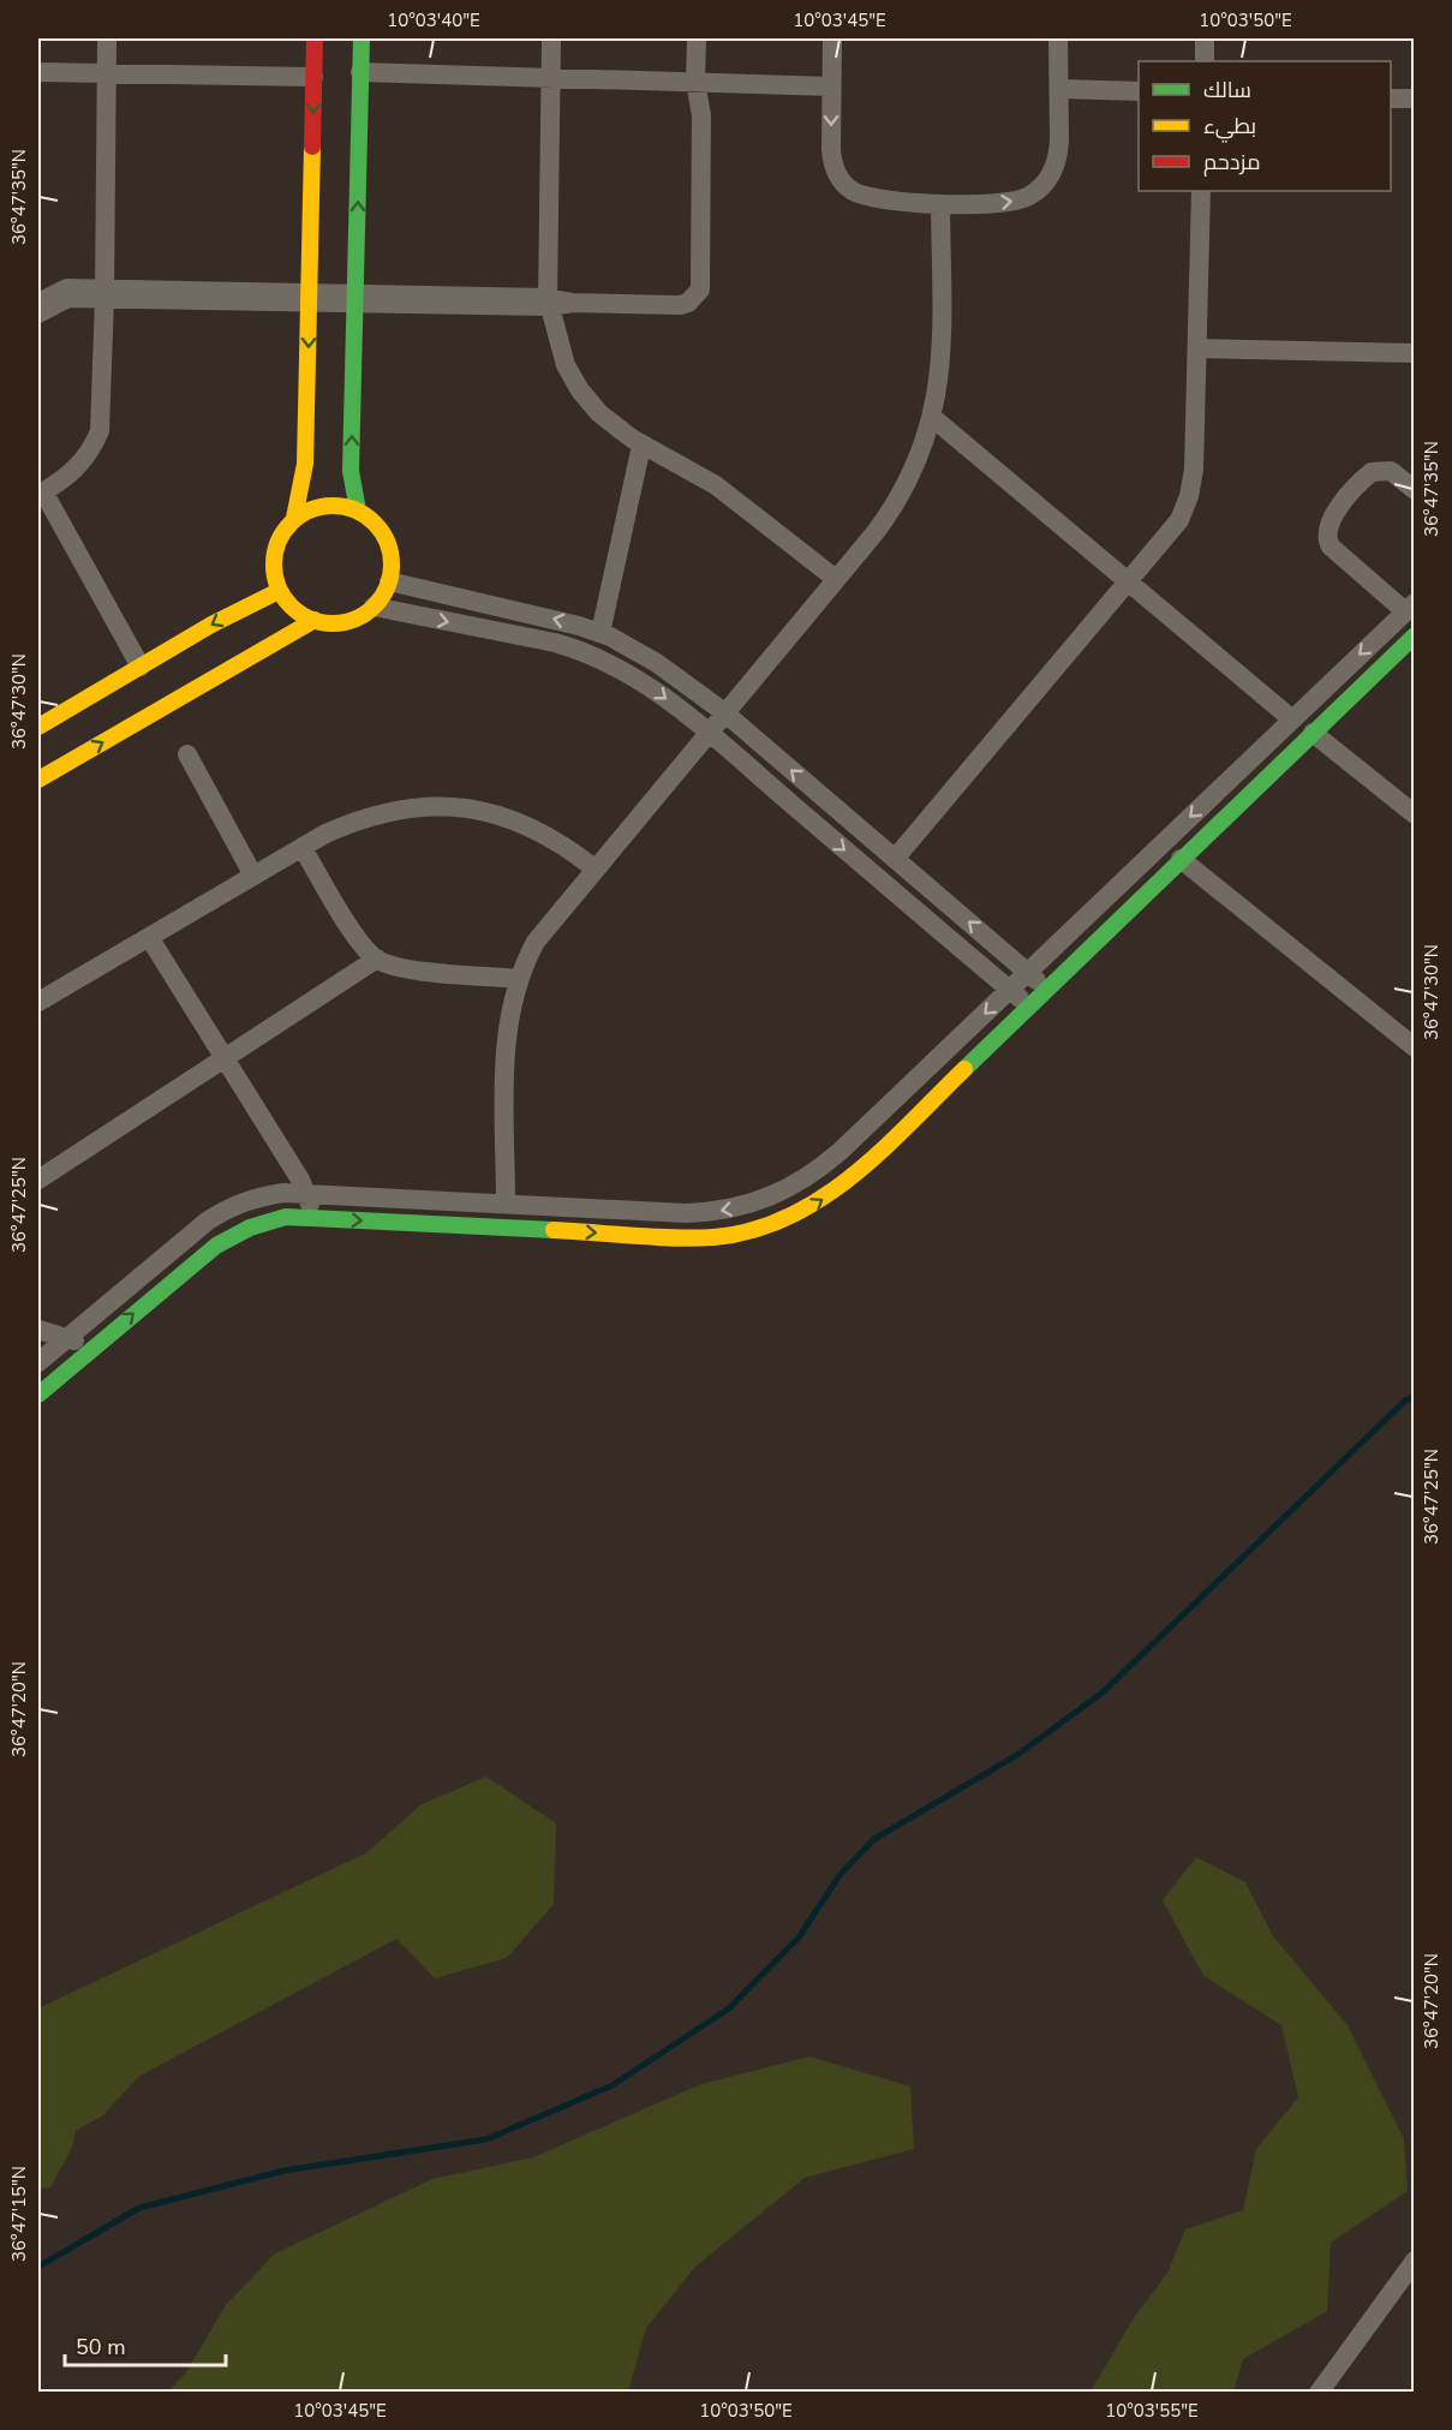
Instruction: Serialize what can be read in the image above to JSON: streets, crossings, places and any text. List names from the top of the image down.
{
  "legend": ["سالك", "بطيء", "مزدحم"],
  "scale_bar": "50 m",
  "coordinates": [
    "10°03'40\"E",
    "10°03'45\"E",
    "10°03'50\"E",
    "36°47'35\"N",
    "36°47'30\"N",
    "36°47'25\"N",
    "36°47'20\"N",
    "36°47'15\"N",
    "10°03'55\"E"
  ]
}
